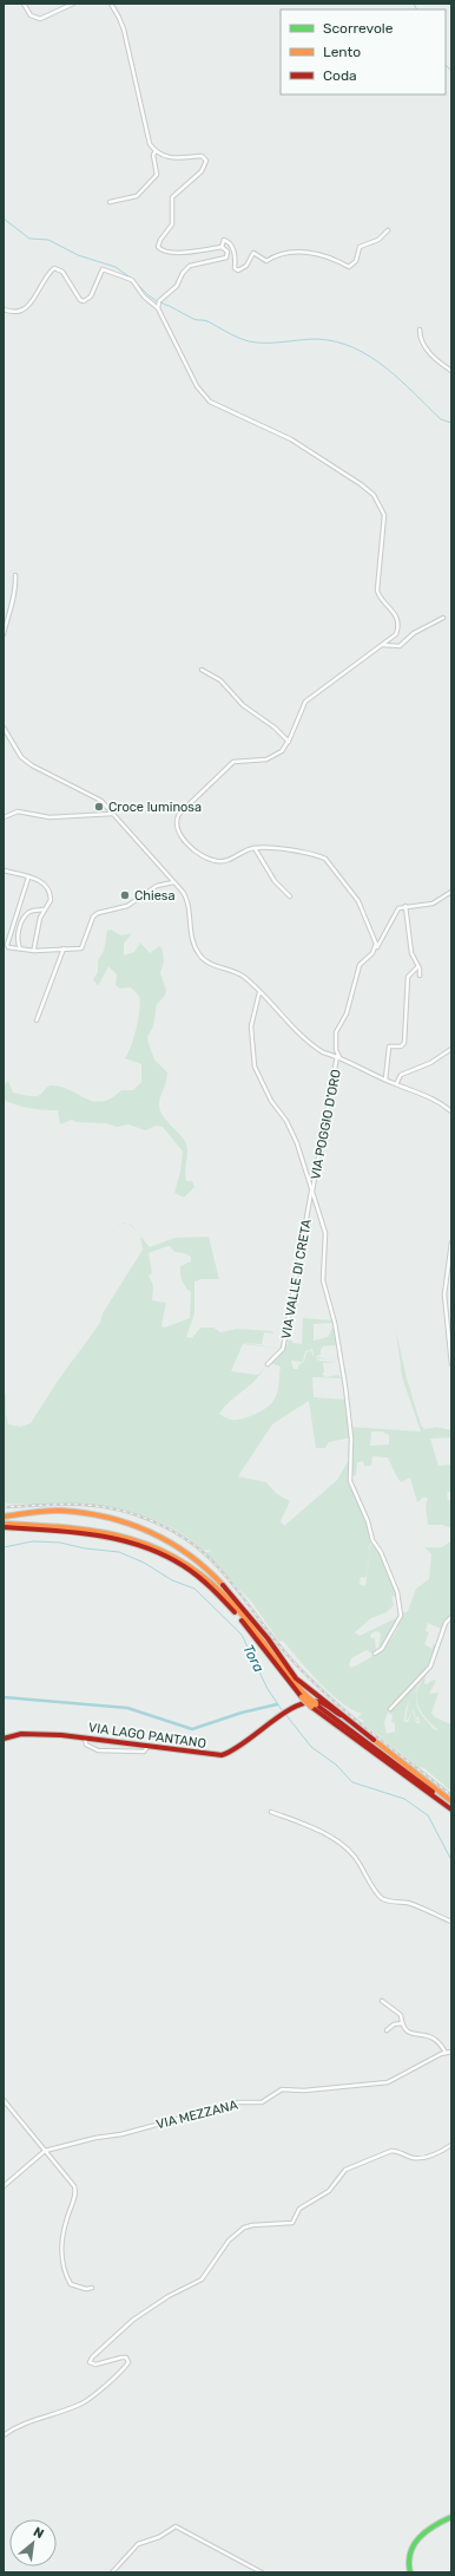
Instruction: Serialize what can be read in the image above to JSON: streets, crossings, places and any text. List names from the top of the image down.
{
  "streets": {
    "main road": ["VIA LAGO PANTANO"],
    "street": ["VIA POGGIO D'ORO", "VIA VALLE DI CRETA", "VIA MEZZANA"]
  },
  "crossings": [
    ["VIA POGGIO D'ORO", "VIA VALLE DI CRETA"]
  ],
  "water": ["Tora"],
  "places": ["Croce luminosa", "Chiesa"],
  "legend": ["Scorrevole", "Lento", "Coda"],
  "north": "top right"
}
